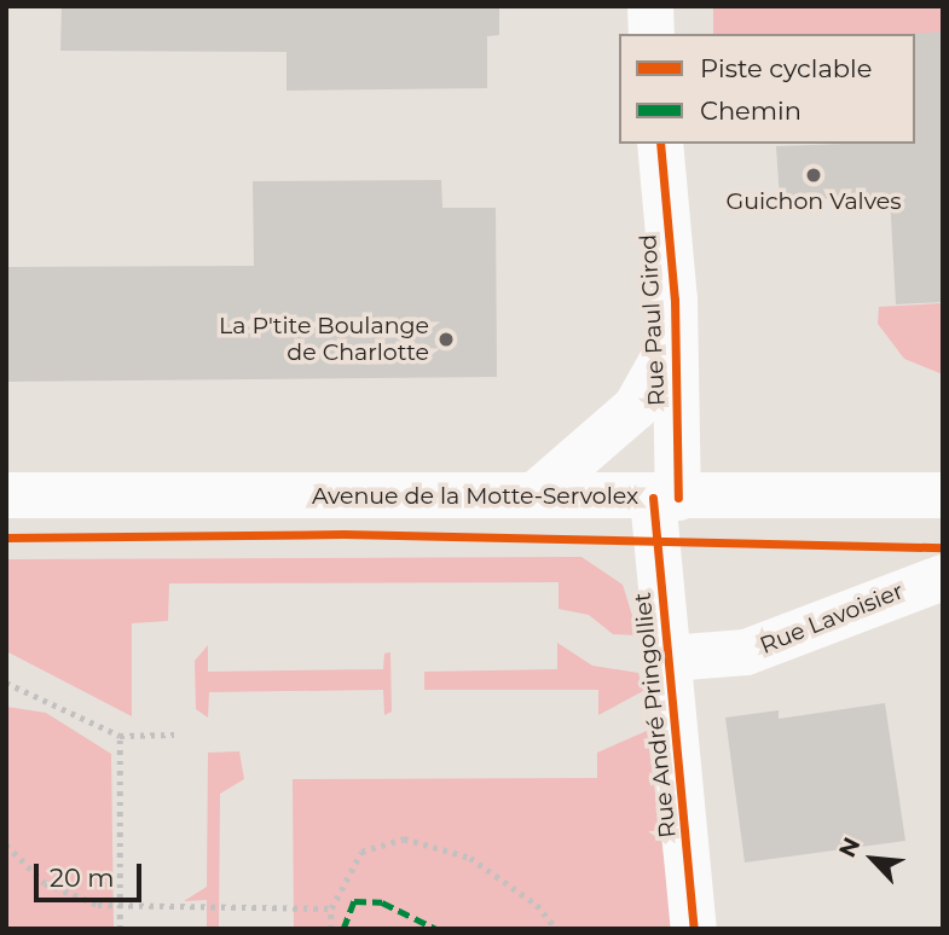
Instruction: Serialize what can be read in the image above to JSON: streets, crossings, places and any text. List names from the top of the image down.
{
  "streets": {
    "street": [
      "Rue Paul Girod",
      "Avenue de la Motte-Servolex",
      "Rue Lavoisier",
      "Rue André Pringolliet"
    ]
  },
  "crossings": [
    ["Rue Paul Girod", "Avenue de la Motte-Servolex"],
    ["Rue Paul Girod", "Rue André Pringolliet"],
    ["Avenue de la Motte-Servolex", "Rue André Pringolliet"],
    ["Rue Lavoisier", "Rue André Pringolliet"]
  ],
  "places": ["Guichon Valves", "La P'tite Boulange de Charlotte"],
  "legend": ["Piste cyclable", "Chemin"],
  "scale_bar": "20 m",
  "north": "top left"
}
